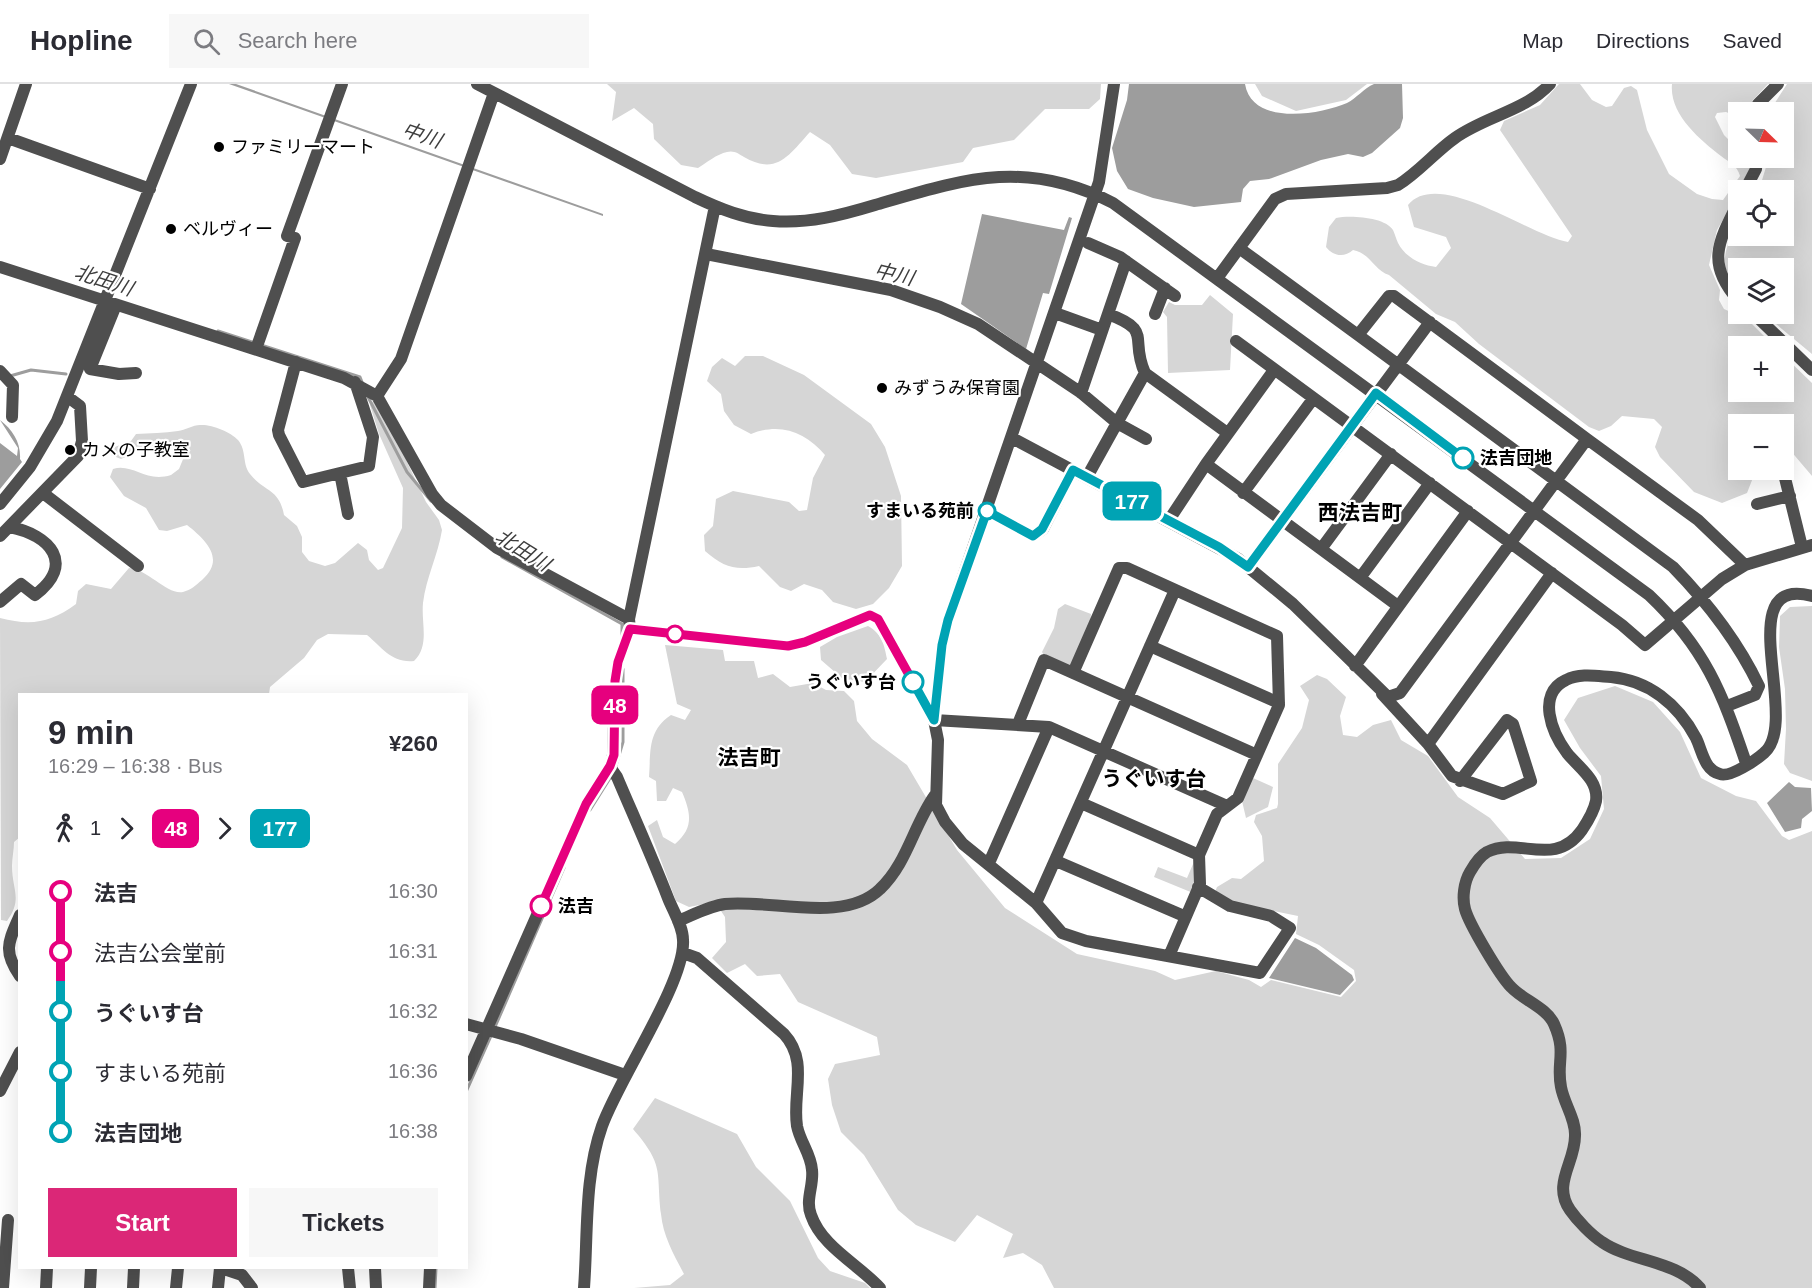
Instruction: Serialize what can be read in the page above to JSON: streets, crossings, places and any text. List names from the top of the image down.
{
  "districts": ["西法吉町", "法吉町", "うぐいす台"],
  "water": ["中川", "北田川"],
  "places": [
    "ファミリーマート",
    "ベルヴィー",
    "みずうみ保育園",
    "カメの子教室",
    "法吉団地",
    "すまいる苑前",
    "うぐいす台",
    "法吉"
  ],
  "lines": ["bus line 177", "bus line 48"],
  "north": "bottom right",
  "page": {
    "header": "Hopline",
    "search": "Search here",
    "nav": ["Map", "Directions", "Saved"],
    "on_map": ["48", "177"],
    "map_buttons": ["+", "−"],
    "heading": ["9 min", "16:29 – 16:38 · Bus", "¥260"],
    "legs": ["1", "48", "177"],
    "list": [
      {
        "name": "法吉",
        "value": "16:30"
      },
      {
        "name": "法吉公会堂前",
        "value": "16:31"
      },
      {
        "name": "うぐいす台",
        "value": "16:32"
      },
      {
        "name": "すまいる苑前",
        "value": "16:36"
      },
      {
        "name": "法吉団地",
        "value": "16:38"
      }
    ],
    "buttons": ["Start", "Tickets"]
  }
}
